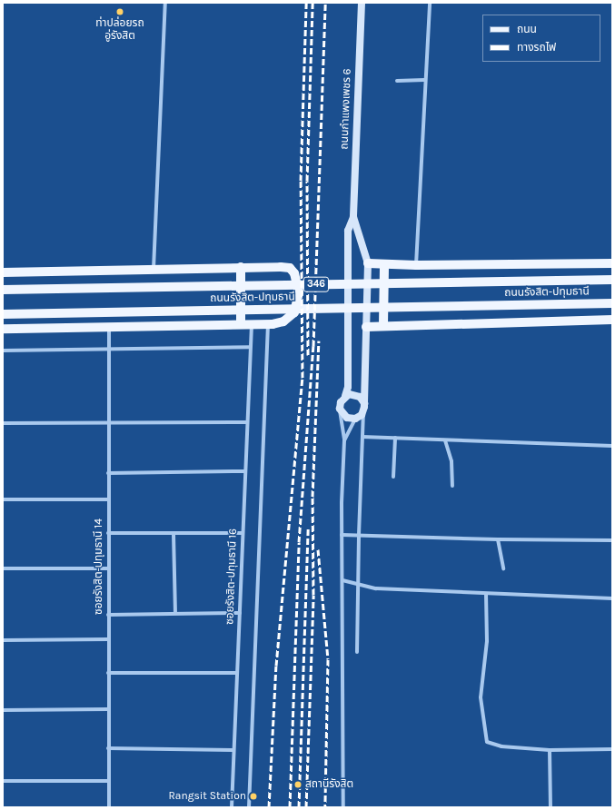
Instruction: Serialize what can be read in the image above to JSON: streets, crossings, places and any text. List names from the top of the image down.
{
  "streets": {
    "main road": ["ถนนกำแพงเพชร 6", "346", "ถนนรังสิต-ปทุมธานี"],
    "street": ["ซอยรังสิต-ปทุมธานี 14", "ซอยรังสิต-ปทุมธานี 16"]
  },
  "places": ["ท่าปล่อยรถ อู่รังสิต", "สถานีรังสิต", "Rangsit Station"],
  "legend": ["ถนน", "ทางรถไฟ"]
}
